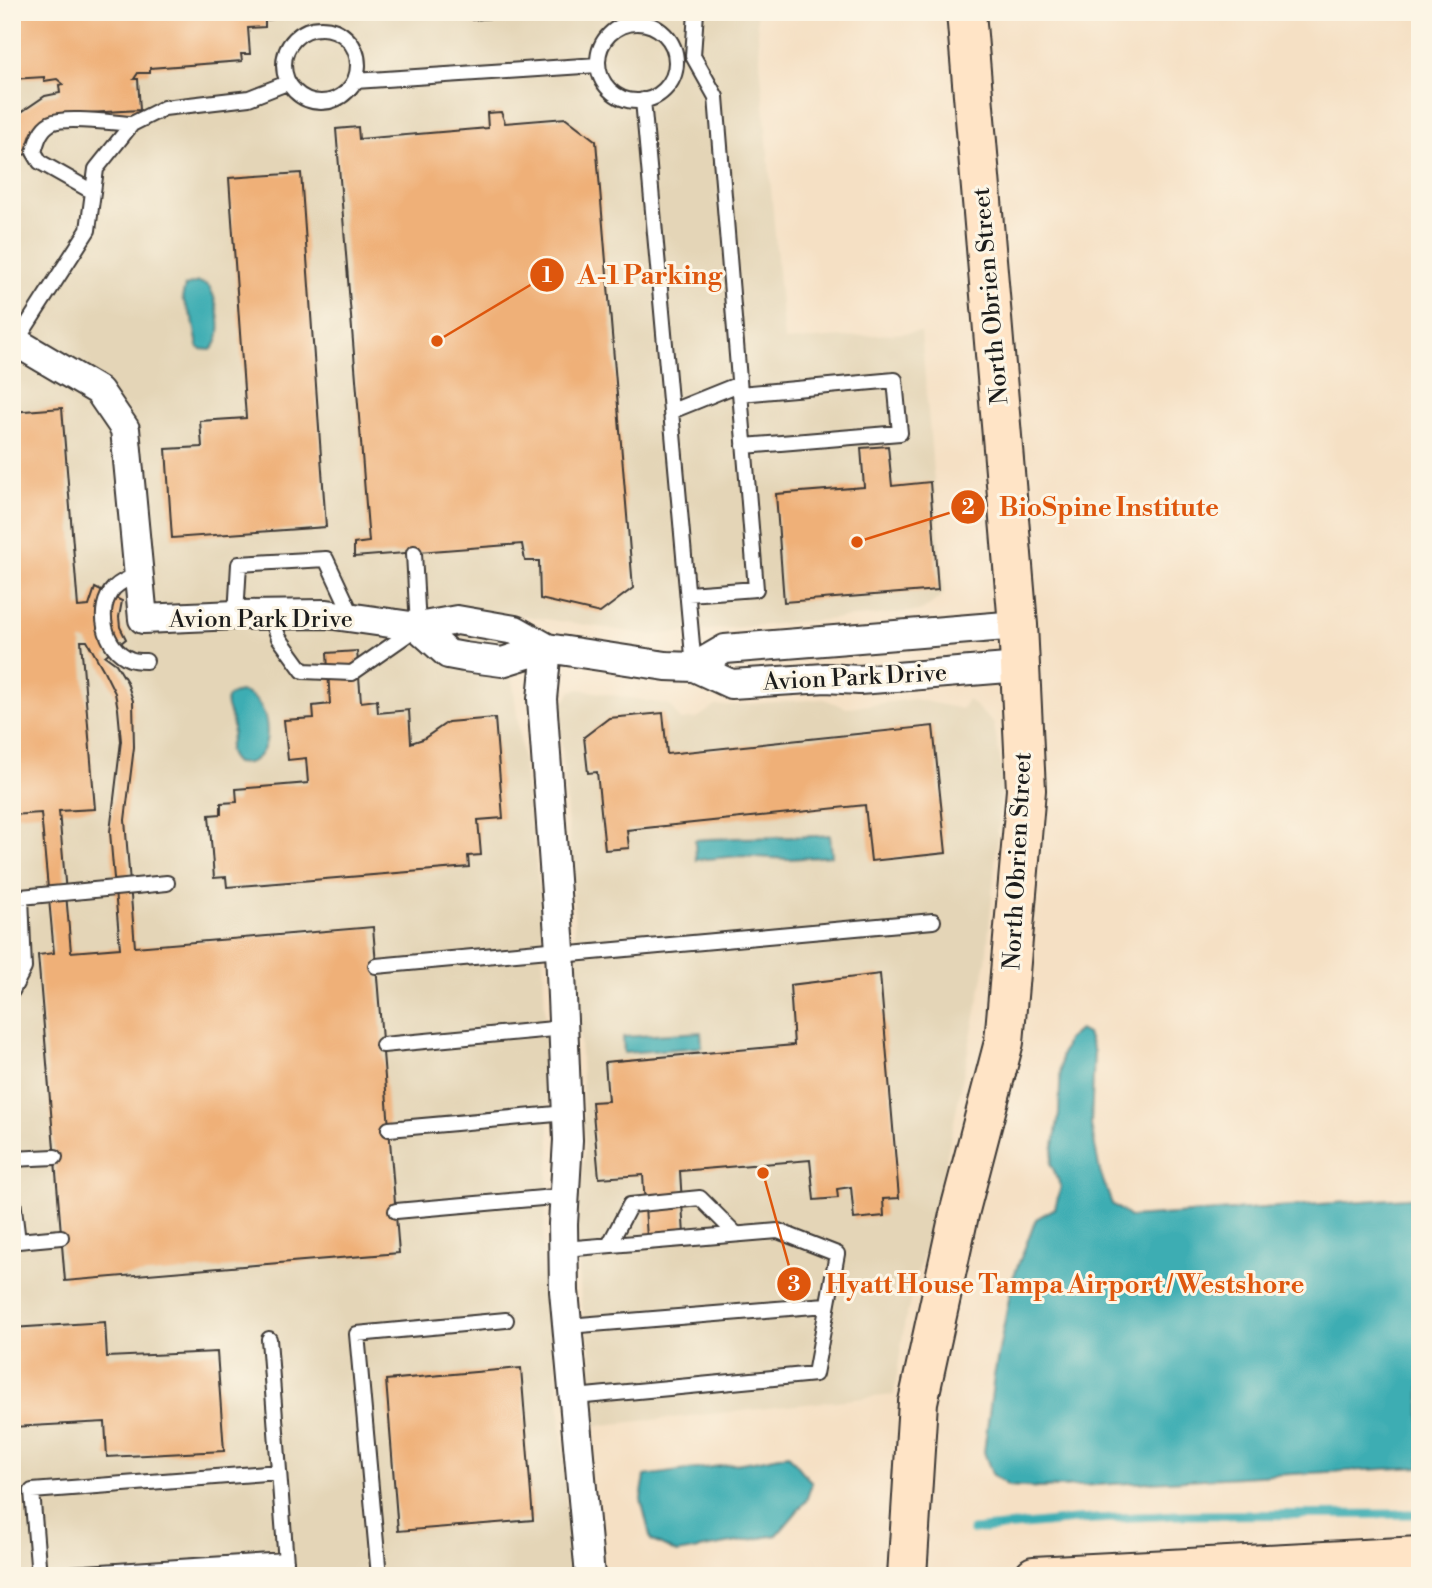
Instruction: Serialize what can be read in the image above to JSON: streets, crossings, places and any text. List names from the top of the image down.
{
  "streets": {
    "street": ["North Obrien Street", "Avion Park Drive"]
  },
  "crossings": [
    ["North Obrien Street", "Avion Park Drive"]
  ],
  "places": ["A-1 Parking", "BioSpine Institute", "Hyatt House Tampa Airport / Westshore"]
}
